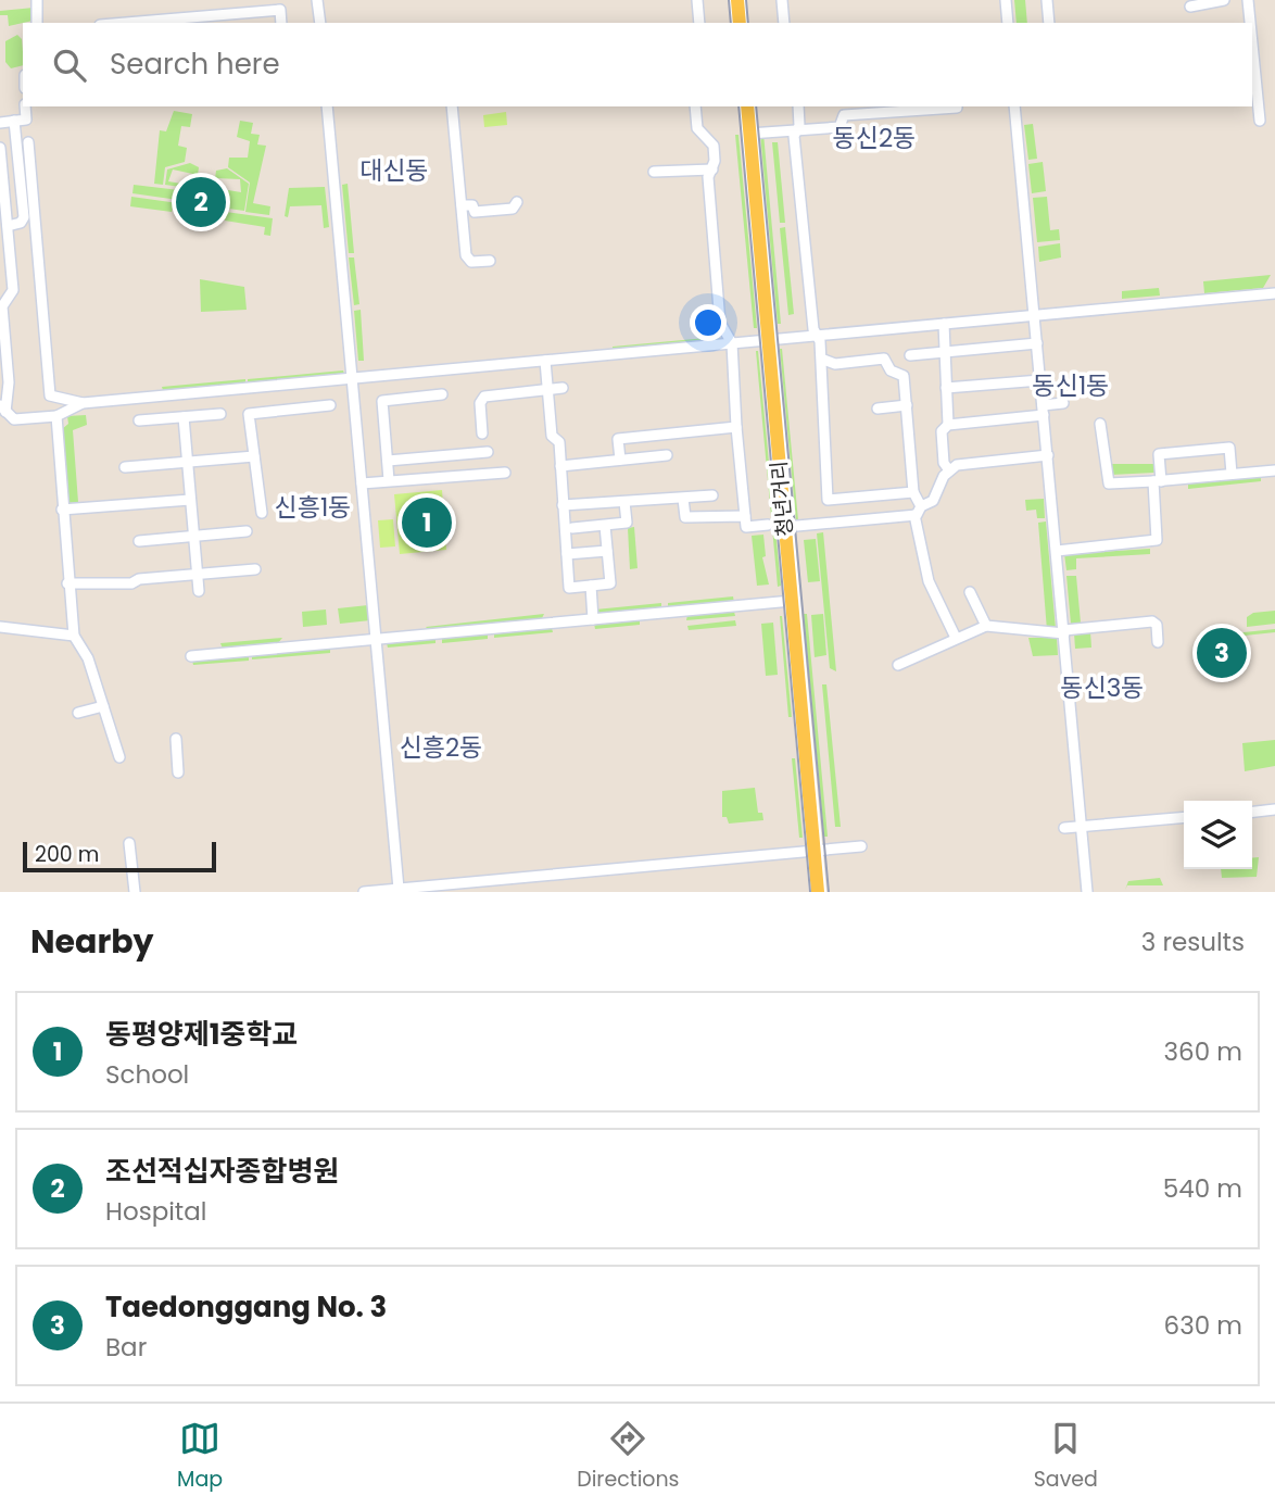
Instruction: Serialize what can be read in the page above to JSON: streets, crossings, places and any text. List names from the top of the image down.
{
  "streets": {
    "main road": ["청년거리"]
  },
  "districts": [
    "동신2동",
    "대신동",
    "동신1동",
    "신흥1동",
    "동신3동",
    "신흥2동"
  ],
  "scale_bar": "200 m",
  "page": {
    "search": "Search here",
    "pins": ["2", "1", "3"],
    "scale": "200 m",
    "heading": ["Nearby", "3 results"],
    "list": [
      {
        "mark": "1",
        "name": "동평양제1중학교",
        "note": "School",
        "value": "360 m"
      },
      {
        "mark": "2",
        "name": "조선적십자종합병원",
        "note": "Hospital",
        "value": "540 m"
      },
      {
        "mark": "3",
        "name": "Taedonggang No. 3",
        "note": "Bar",
        "value": "630 m"
      }
    ],
    "nav": ["Map", "Directions", "Saved"]
  }
}
